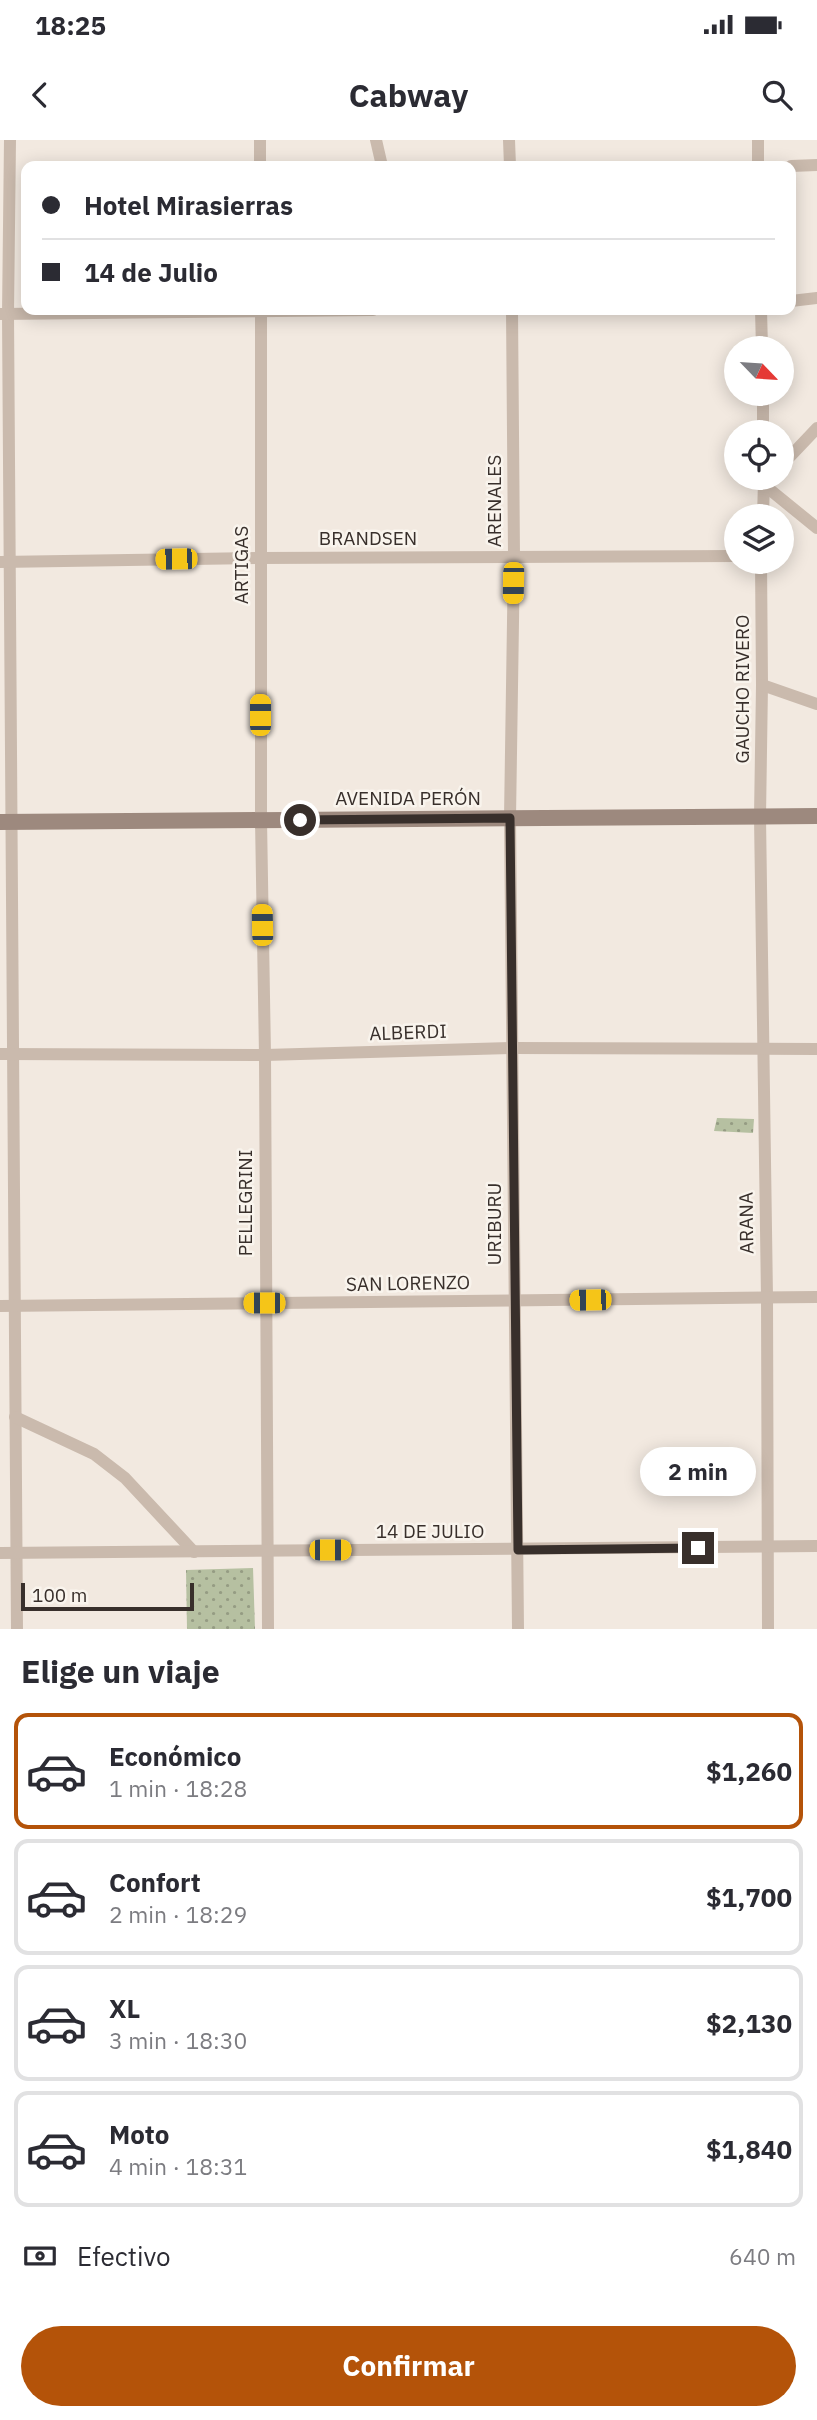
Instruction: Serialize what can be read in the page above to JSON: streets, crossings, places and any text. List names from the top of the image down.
{
  "streets": {
    "main road": ["AVENIDA PERÓN"],
    "street": [
      "ARENALES",
      "BRANDSEN",
      "ARTIGAS",
      "GAUCHO RIVERO",
      "ALBERDI",
      "PELLEGRINI",
      "ARANA",
      "URIBURU",
      "SAN LORENZO",
      "14 DE JULIO"
    ]
  },
  "crossings": [
    ["ARENALES", "BRANDSEN"],
    ["ARENALES", "AVENIDA PERÓN"],
    ["ARENALES", "URIBURU"],
    ["BRANDSEN", "ARTIGAS"],
    ["ARTIGAS", "AVENIDA PERÓN"],
    ["ARTIGAS", "PELLEGRINI"],
    ["GAUCHO RIVERO", "AVENIDA PERÓN"],
    ["GAUCHO RIVERO", "ARANA"],
    ["AVENIDA PERÓN", "PELLEGRINI"],
    ["AVENIDA PERÓN", "ARANA"],
    ["AVENIDA PERÓN", "URIBURU"],
    ["ALBERDI", "PELLEGRINI"],
    ["ALBERDI", "ARANA"],
    ["ALBERDI", "URIBURU"],
    ["PELLEGRINI", "SAN LORENZO"],
    ["PELLEGRINI", "14 DE JULIO"],
    ["ARANA", "SAN LORENZO"],
    ["ARANA", "14 DE JULIO"],
    ["URIBURU", "SAN LORENZO"],
    ["URIBURU", "14 DE JULIO"]
  ],
  "scale_bar": "100 m",
  "north": "bottom right",
  "page": {
    "status": "18:25",
    "header": "Cabway",
    "banner": ["Hotel Mirasierras", "14 de Julio"],
    "bubble": "2 min",
    "scale": "100 m",
    "heading": "Elige un viaje",
    "list": [
      {
        "name": "Económico",
        "note": "1 min · 18:28",
        "value": "$1,260"
      },
      {
        "name": "Confort",
        "note": "2 min · 18:29",
        "value": "$1,700"
      },
      {
        "name": "XL",
        "note": "3 min · 18:30",
        "value": "$2,130"
      },
      {
        "name": "Moto",
        "note": "4 min · 18:31",
        "value": "$1,840"
      }
    ],
    "pay": ["Efectivo", "640 m"],
    "buttons": "Confirmar"
  }
}
